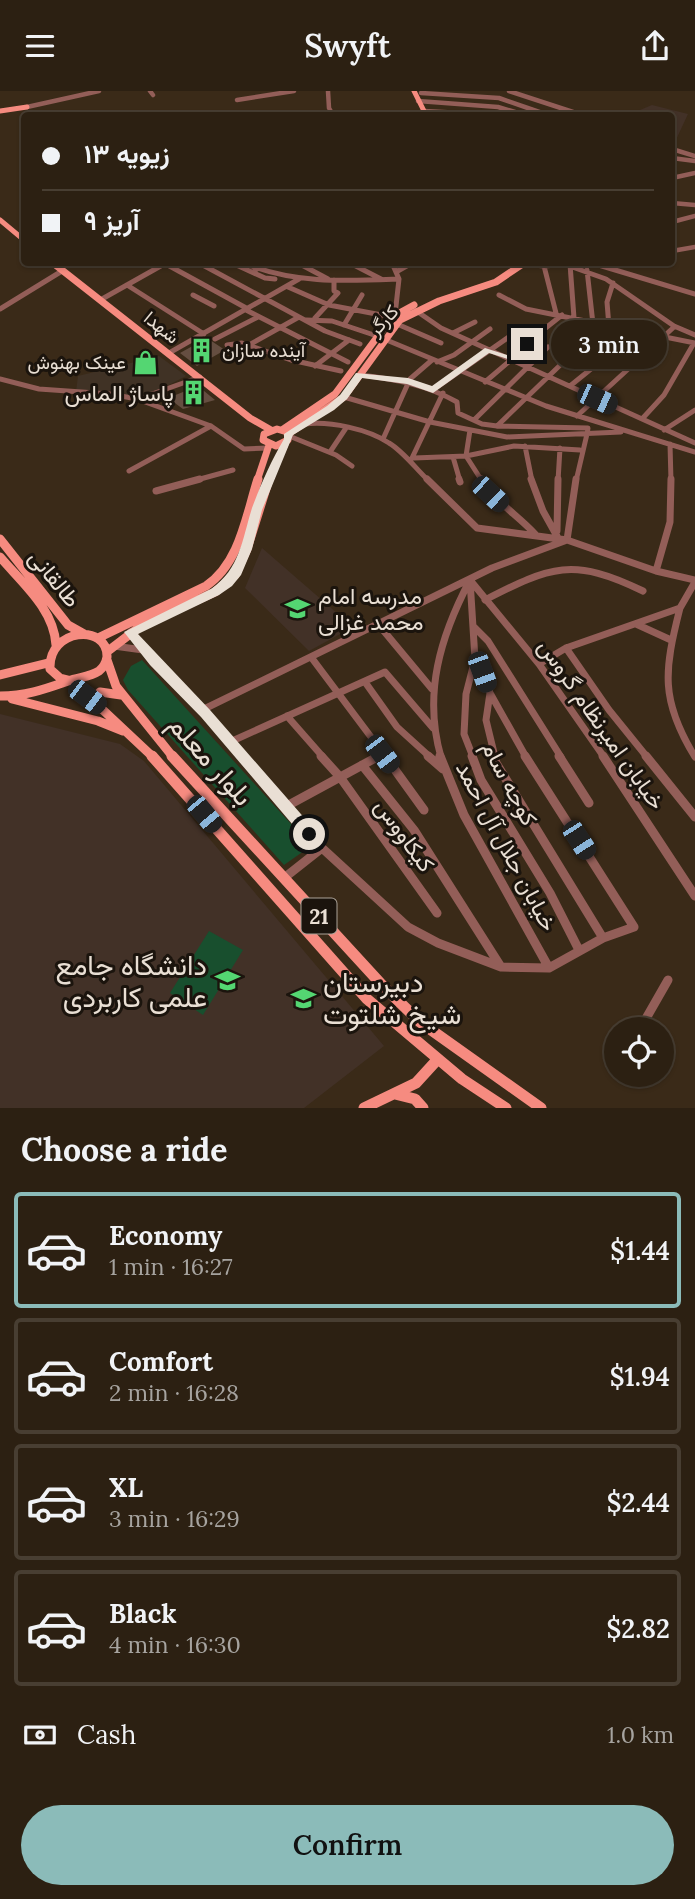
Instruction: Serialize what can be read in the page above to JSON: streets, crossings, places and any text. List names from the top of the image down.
{
  "streets": {
    "main road": [
      "کارگر",
      "شهدا",
      "طالقانی",
      "بلوار معلم",
      "21"
    ],
    "street": [
      "خیابان امیرنظام گروس",
      "کوچه سام",
      "کیکاووس",
      "خیابان جلال آل احمد"
    ]
  },
  "crossings": [
    ["طالقانی", "بلوار معلم"],
    ["خیابان امیرنظام گروس", "کوچه سام"],
    ["خیابان امیرنظام گروس", "خیابان جلال آل احمد"],
    ["کوچه سام", "خیابان جلال آل احمد"]
  ],
  "places": {
    "building": ["آینده سازان", "پاساژ الماس"],
    "shop": ["عینک بهنوش"],
    "school or university": ["مدرسه امام محمد غزالی", "دانشگاه جامع علمی کاربردی", "دبیرستان شیخ شلتوت"]
  },
  "page": {
    "header": "Swyft",
    "banner": ["زیویه ۱۳", "آریز ۹"],
    "bubble": "3 min",
    "heading": "Choose a ride",
    "list": [
      {
        "name": "Economy",
        "note": "1 min · 16:27",
        "value": "$1.44"
      },
      {
        "name": "Comfort",
        "note": "2 min · 16:28",
        "value": "$1.94"
      },
      {
        "name": "XL",
        "note": "3 min · 16:29",
        "value": "$2.44"
      },
      {
        "name": "Black",
        "note": "4 min · 16:30",
        "value": "$2.82"
      }
    ],
    "pay": ["Cash", "1.0 km"],
    "buttons": "Confirm"
  }
}
